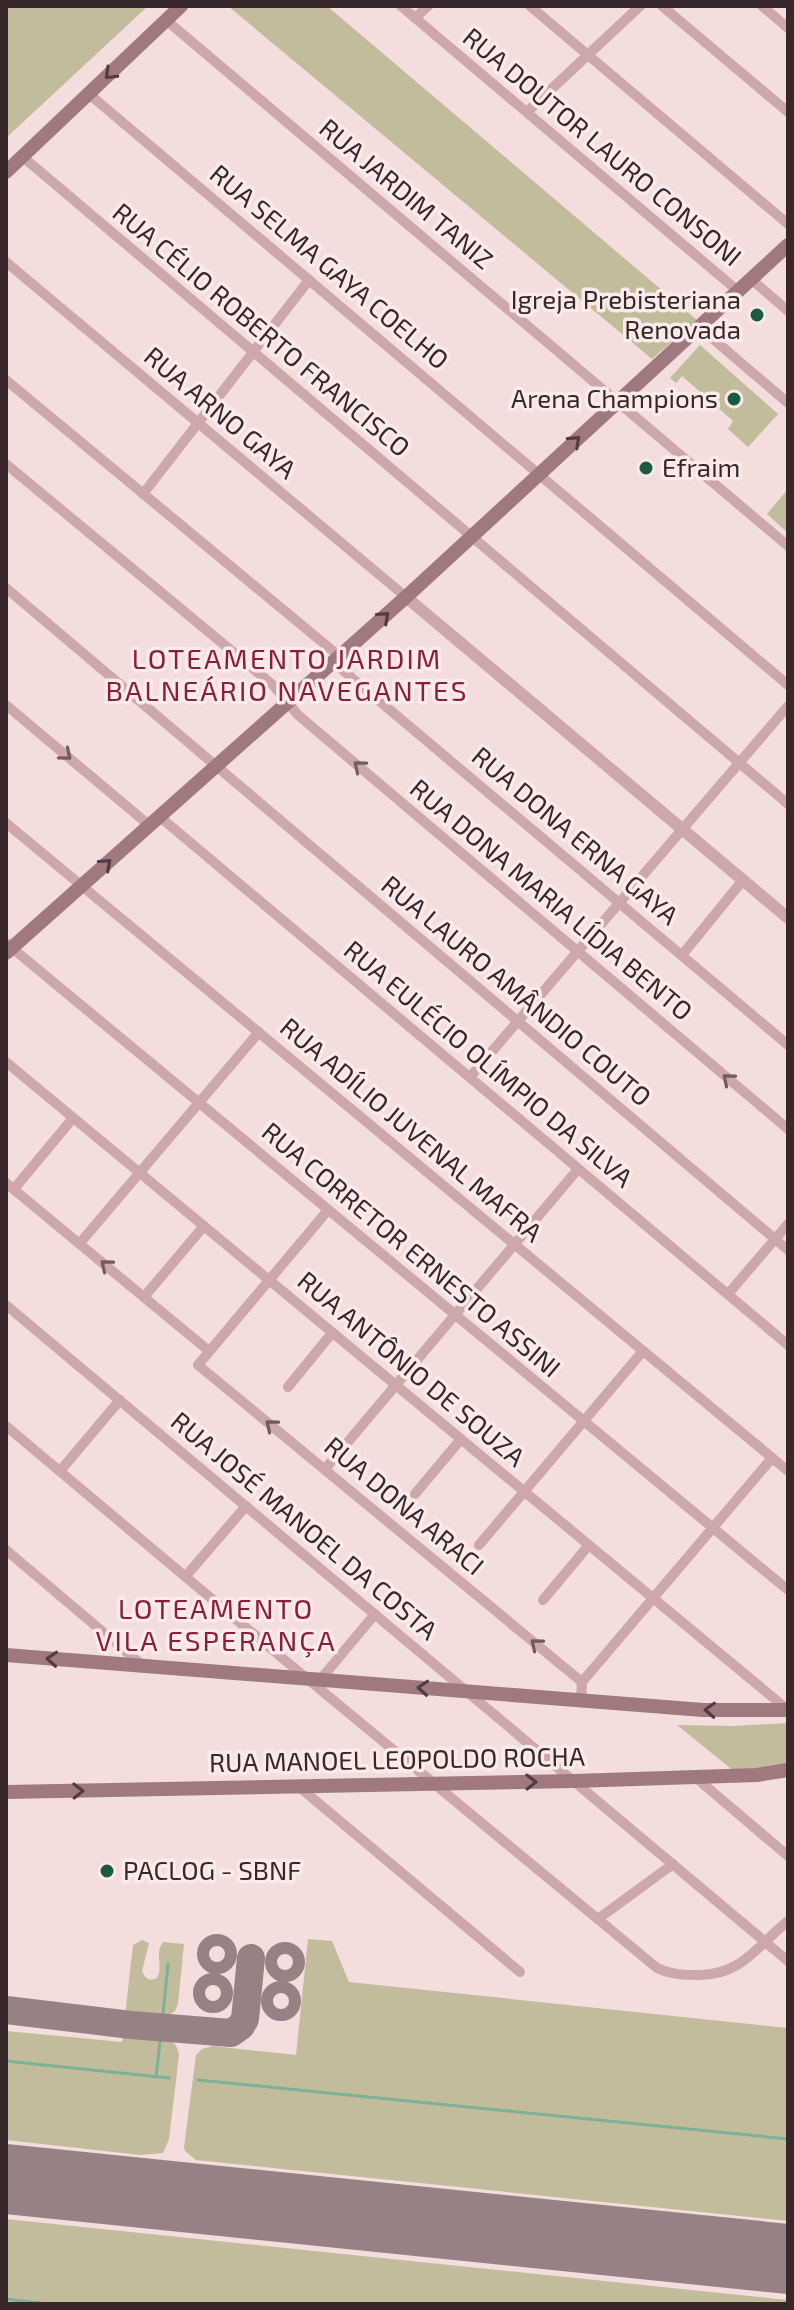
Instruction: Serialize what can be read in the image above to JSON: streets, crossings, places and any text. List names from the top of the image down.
{
  "streets": {
    "main road": ["RUA MANOEL LEOPOLDO ROCHA"],
    "street": [
      "RUA DOUTOR LAURO CONSONI",
      "RUA JARDIM TANIZ",
      "RUA SELMA GAYA COELHO",
      "RUA CÉLIO ROBERTO FRANCISCO",
      "RUA ARNO GAYA",
      "RUA DONA ERNA GAYA",
      "RUA DONA MARIA LÍDIA BENTO",
      "RUA LAURO AMÂNDIO COUTO",
      "RUA EULÉCIO OLÍMPIO DA SILVA",
      "RUA ADÍLIO JUVENAL MAFRA",
      "RUA CORRETOR ERNESTO ASSINI",
      "RUA ANTÔNIO DE SOUZA",
      "RUA DONA ARACI",
      "RUA JOSÉ MANOEL DA COSTA"
    ]
  },
  "crossings": [
    ["RUA JOSÉ MANOEL DA COSTA", "RUA MANOEL LEOPOLDO ROCHA"]
  ],
  "one_way": ["RUA DONA MARIA LÍDIA BENTO", "RUA DONA ARACI"],
  "districts": ["LOTEAMENTO JARDIM BALNEÁRIO NAVEGANTES", "LOTEAMENTO VILA ESPERANÇA"],
  "places": [
    "Igreja Prebisteriana Renovada",
    "Arena Champions",
    "Efraim",
    "PACLOG - SBNF"
  ]
}
